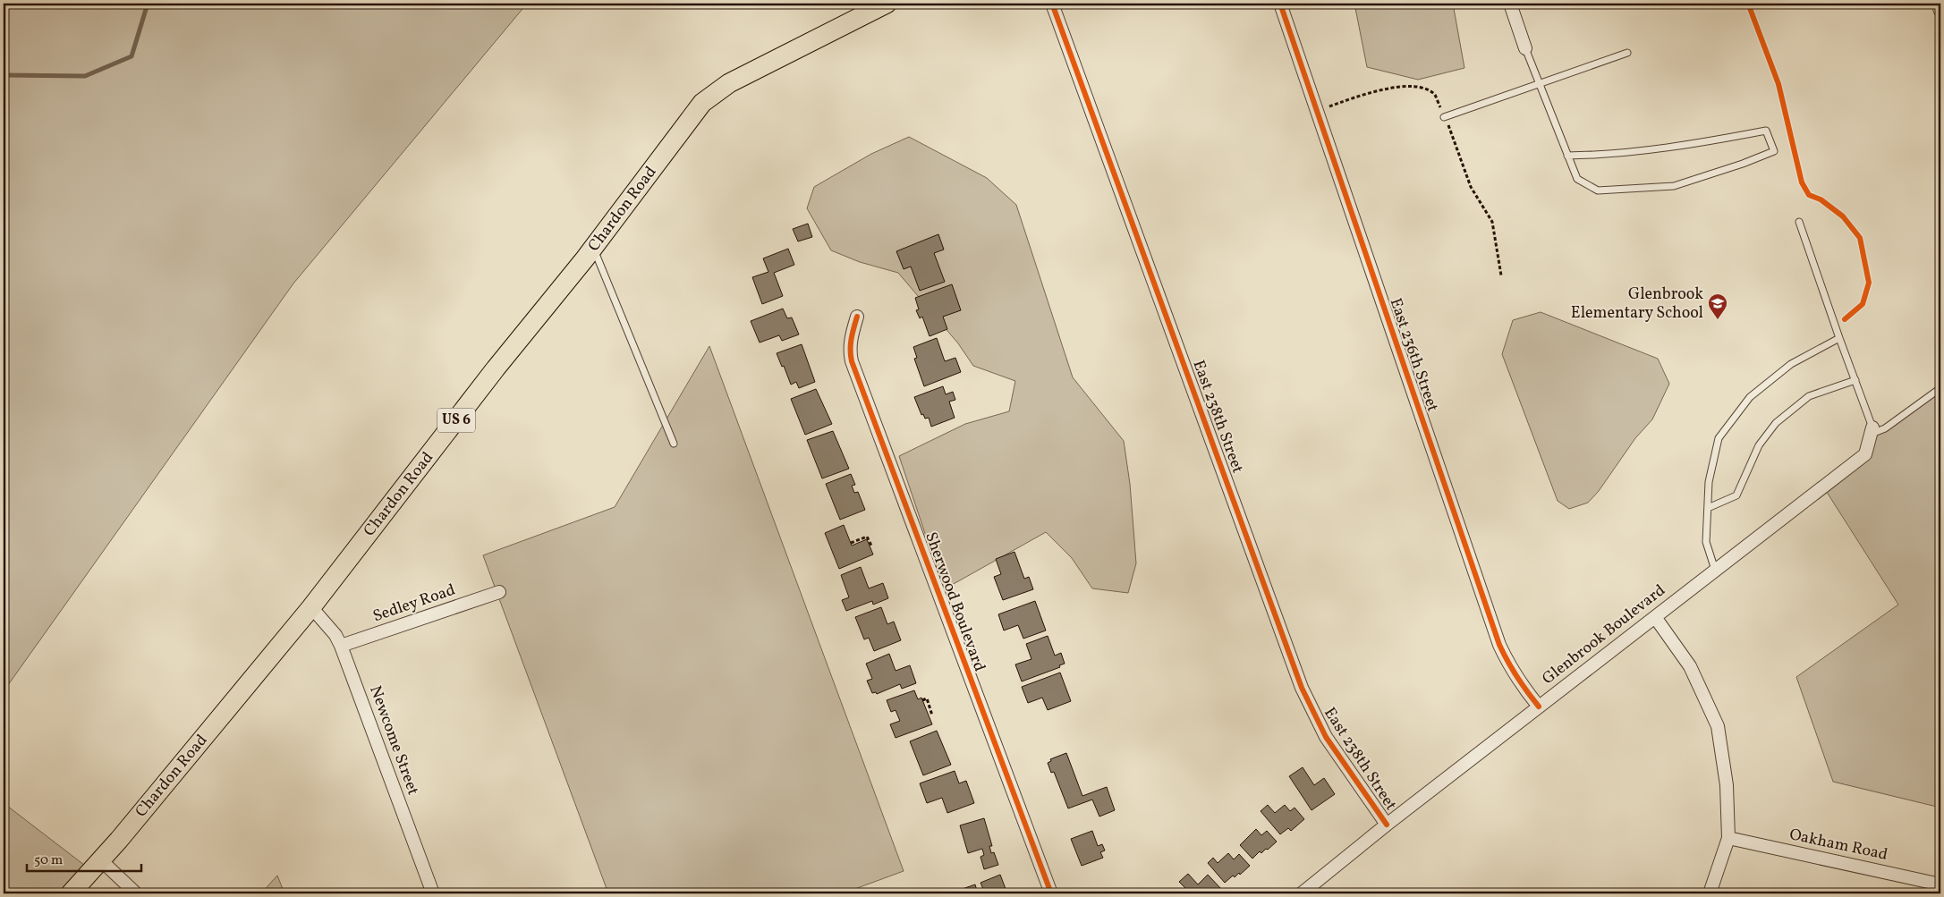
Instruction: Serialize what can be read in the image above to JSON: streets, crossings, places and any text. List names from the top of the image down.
{
  "streets": {
    "main road": ["Chardon Road", "US 6"],
    "street": [
      "East 236th Street",
      "East 238th Street",
      "Sherwood Boulevard",
      "Sedley Road",
      "Glenbrook Boulevard",
      "Newcome Street",
      "Oakham Road"
    ]
  },
  "crossings": [
    ["Chardon Road", "Newcome Street"],
    ["East 236th Street", "Glenbrook Boulevard"],
    ["East 238th Street", "Glenbrook Boulevard"],
    ["Sedley Road", "Newcome Street"]
  ],
  "places": {
    "school or university": ["Glenbrook Elementary School"]
  },
  "scale_bar": "50 m"
}
